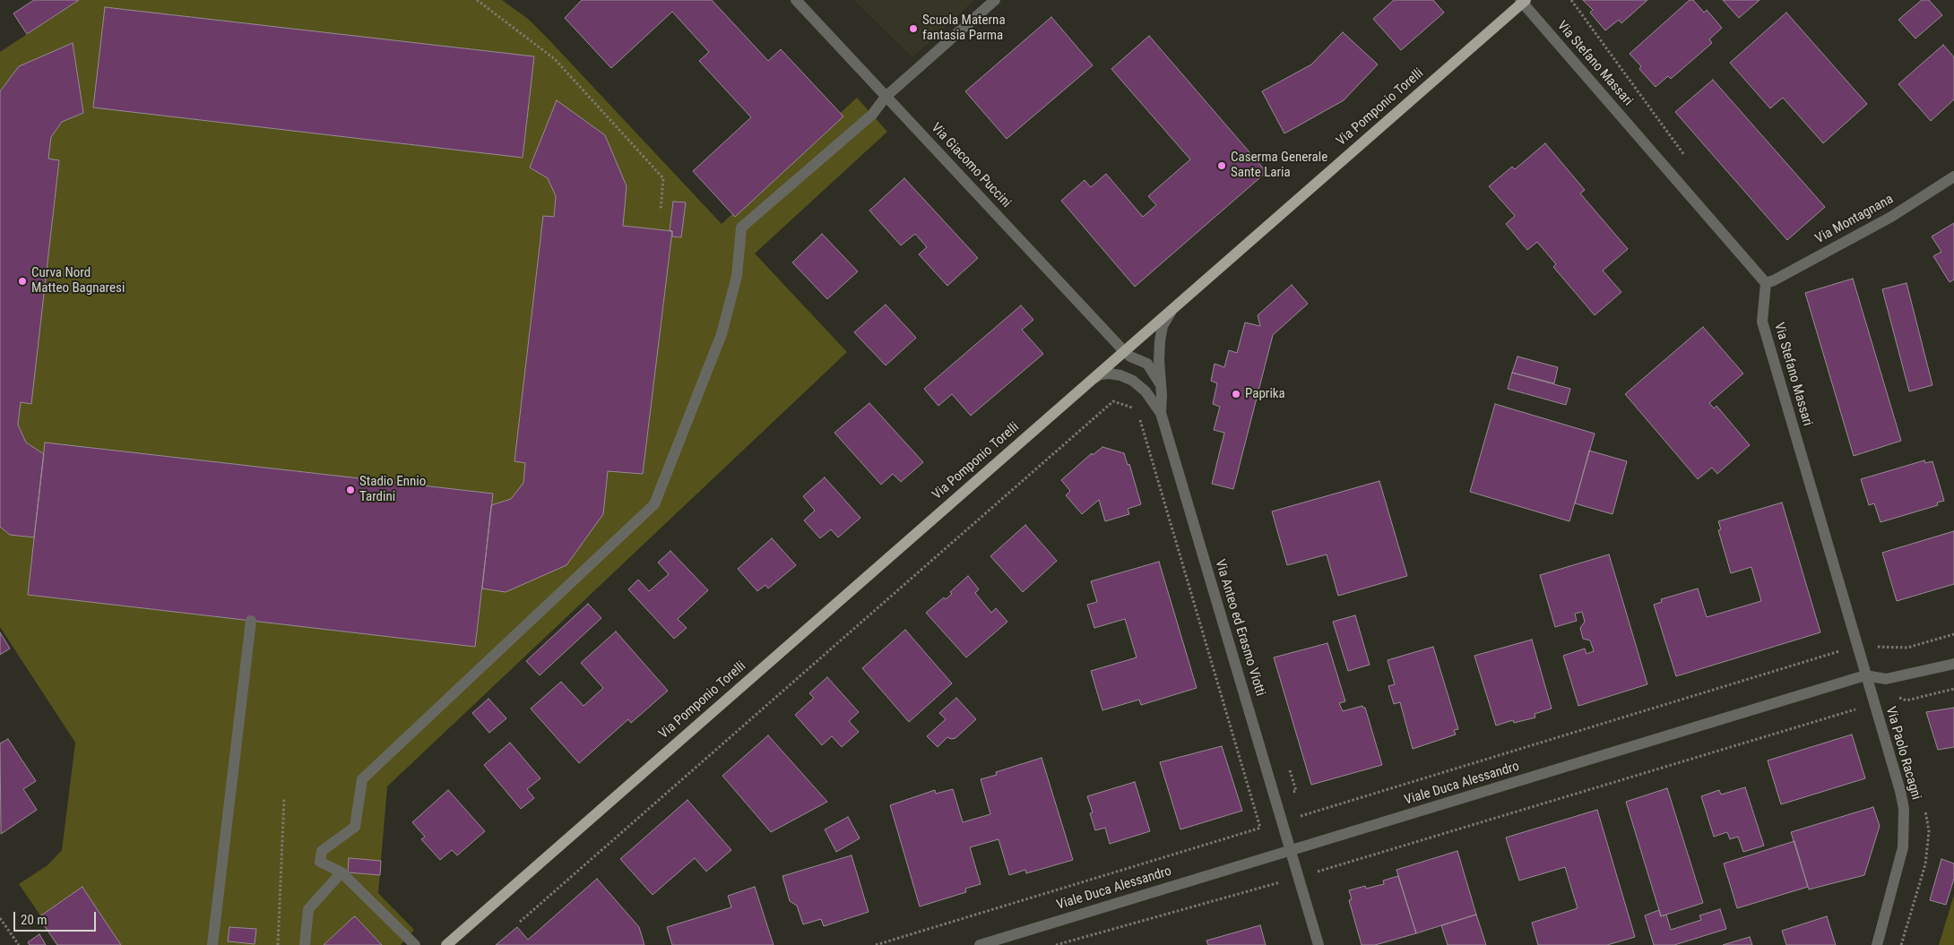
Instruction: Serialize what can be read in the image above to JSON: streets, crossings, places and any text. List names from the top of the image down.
{
  "streets": {
    "main road": ["Via Pomponio Torelli"],
    "street": [
      "Via Stefano Massari",
      "Via Giacomo Puccini",
      "Via Montagnana",
      "Via Anteo ed Erasmo Viotti",
      "Via Paolo Racagni",
      "Viale Duca Alessandro"
    ]
  },
  "crossings": [
    ["Via Stefano Massari", "Via Pomponio Torelli"],
    ["Via Stefano Massari", "Via Montagnana"],
    ["Via Stefano Massari", "Via Paolo Racagni"],
    ["Via Stefano Massari", "Viale Duca Alessandro"],
    ["Via Pomponio Torelli", "Via Giacomo Puccini"],
    ["Via Pomponio Torelli", "Via Anteo ed Erasmo Viotti"],
    ["Via Giacomo Puccini", "Via Anteo ed Erasmo Viotti"],
    ["Via Anteo ed Erasmo Viotti", "Viale Duca Alessandro"],
    ["Via Paolo Racagni", "Viale Duca Alessandro"]
  ],
  "places": [
    "Scuola Materna fantasia Parma",
    "Caserma Generale Sante Laria",
    "Curva Nord Matteo Bagnaresi",
    "Paprika",
    "Stadio Ennio Tardini"
  ],
  "scale_bar": "20 m"
}
